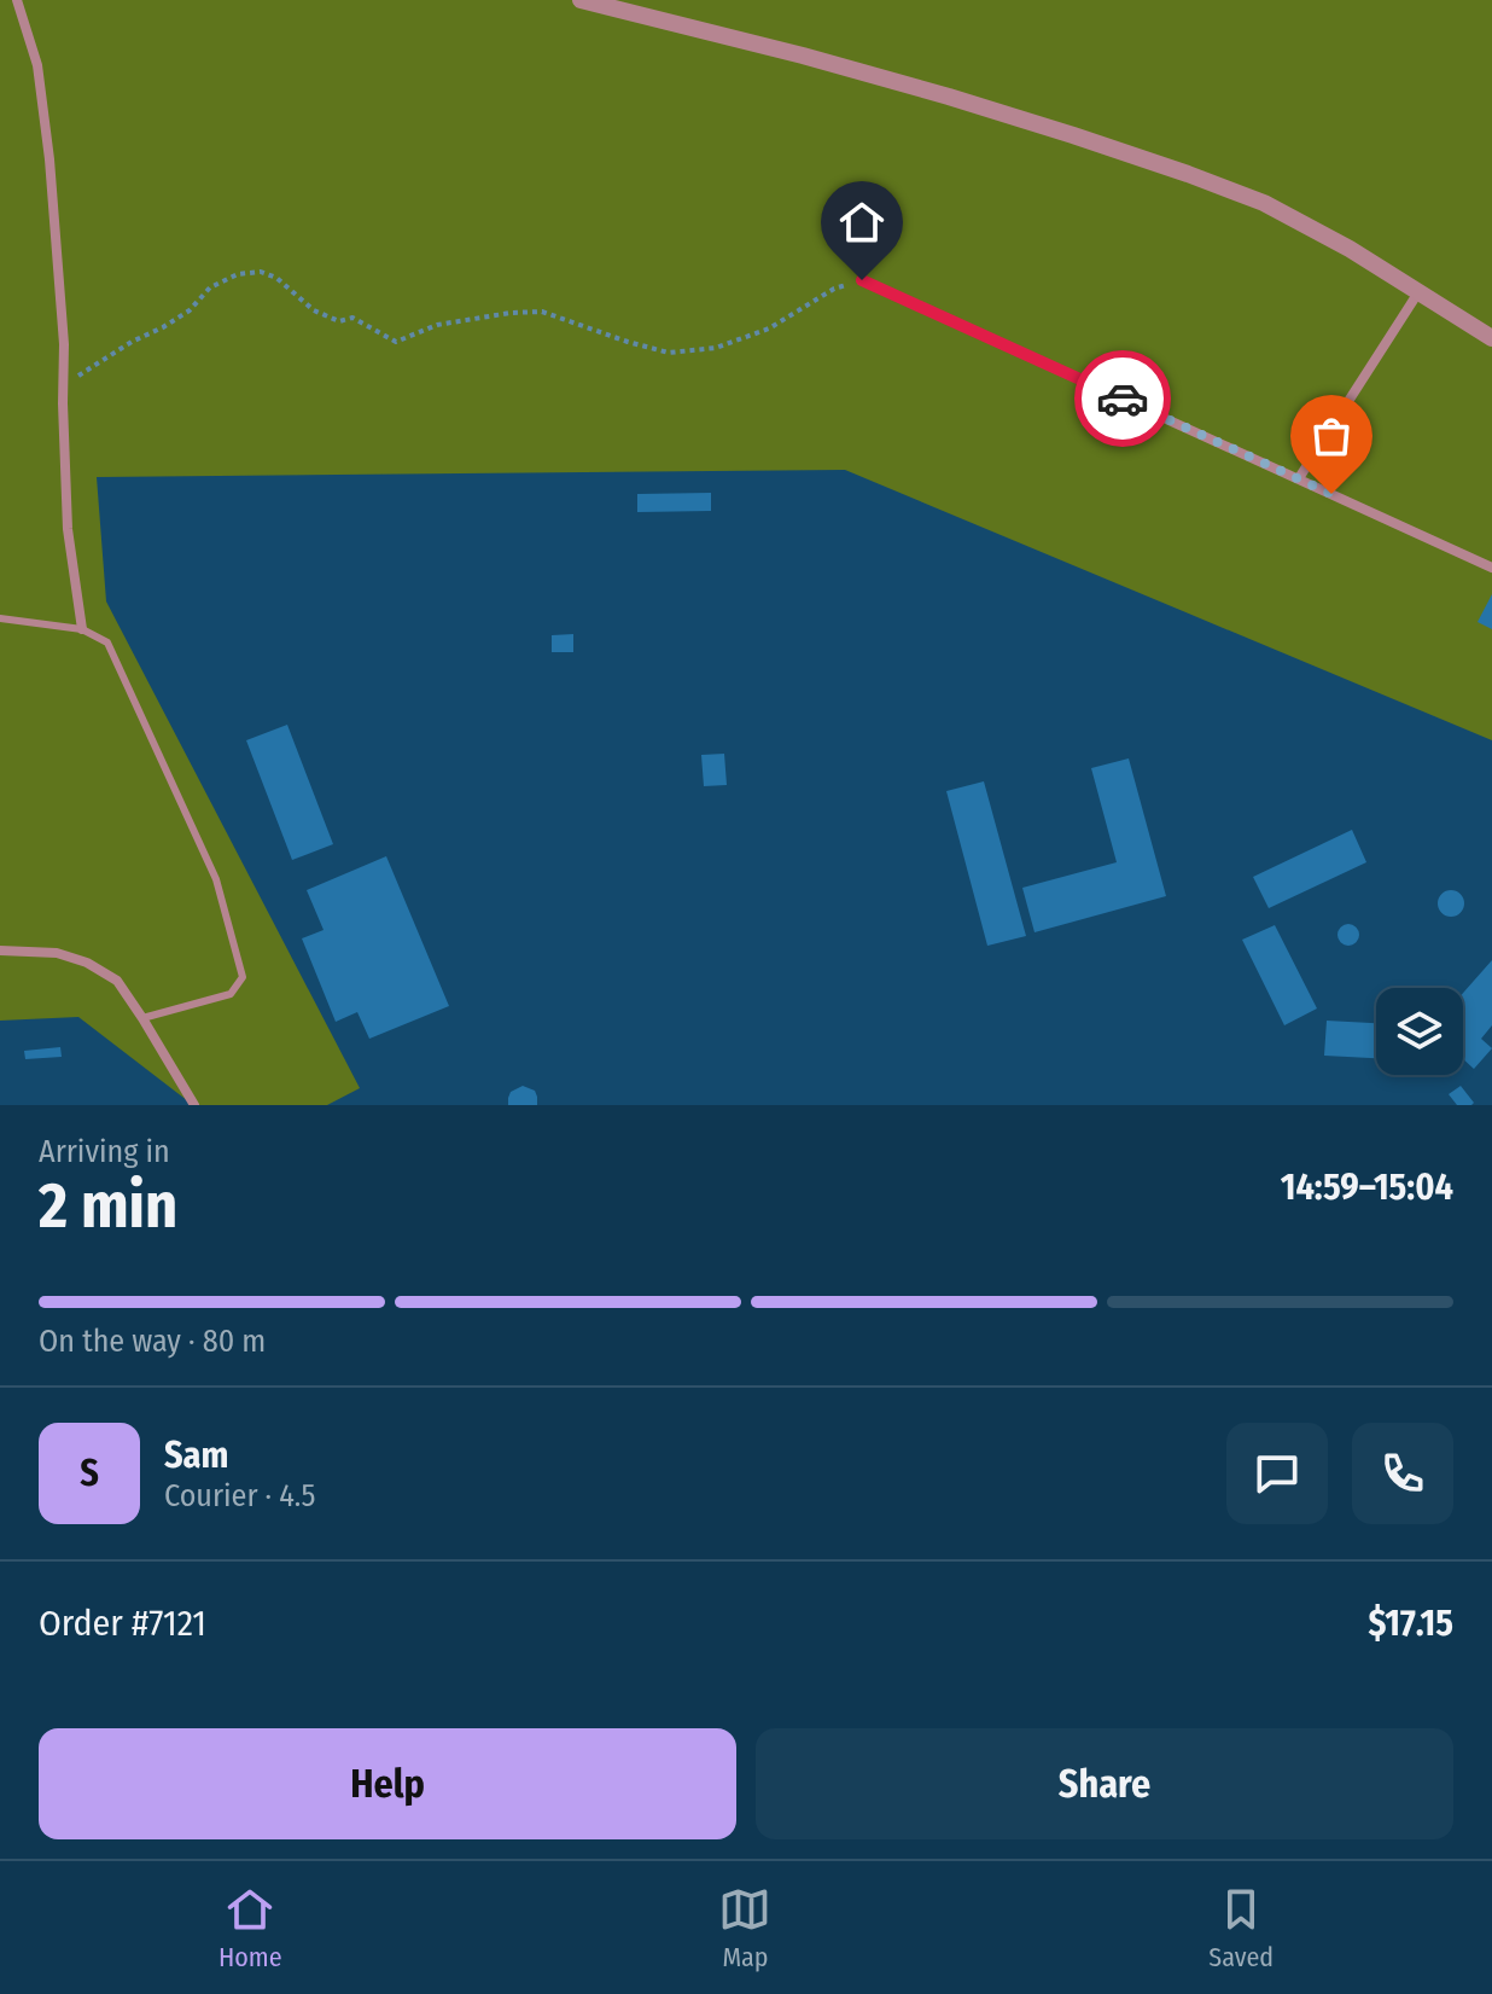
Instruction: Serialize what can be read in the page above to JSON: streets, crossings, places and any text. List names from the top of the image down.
{
  "page": {
    "heading": ["2 min", "Arriving in", "14:59–15:04"],
    "panel": [
      "Sam",
      "Courier · 4.5",
      "Order #7121",
      "$17.15"
    ],
    "bar": "On the way · 80 m",
    "round": "S",
    "buttons": ["Help", "Share"],
    "tabs": ["Home", "Map", "Saved"]
  }
}
